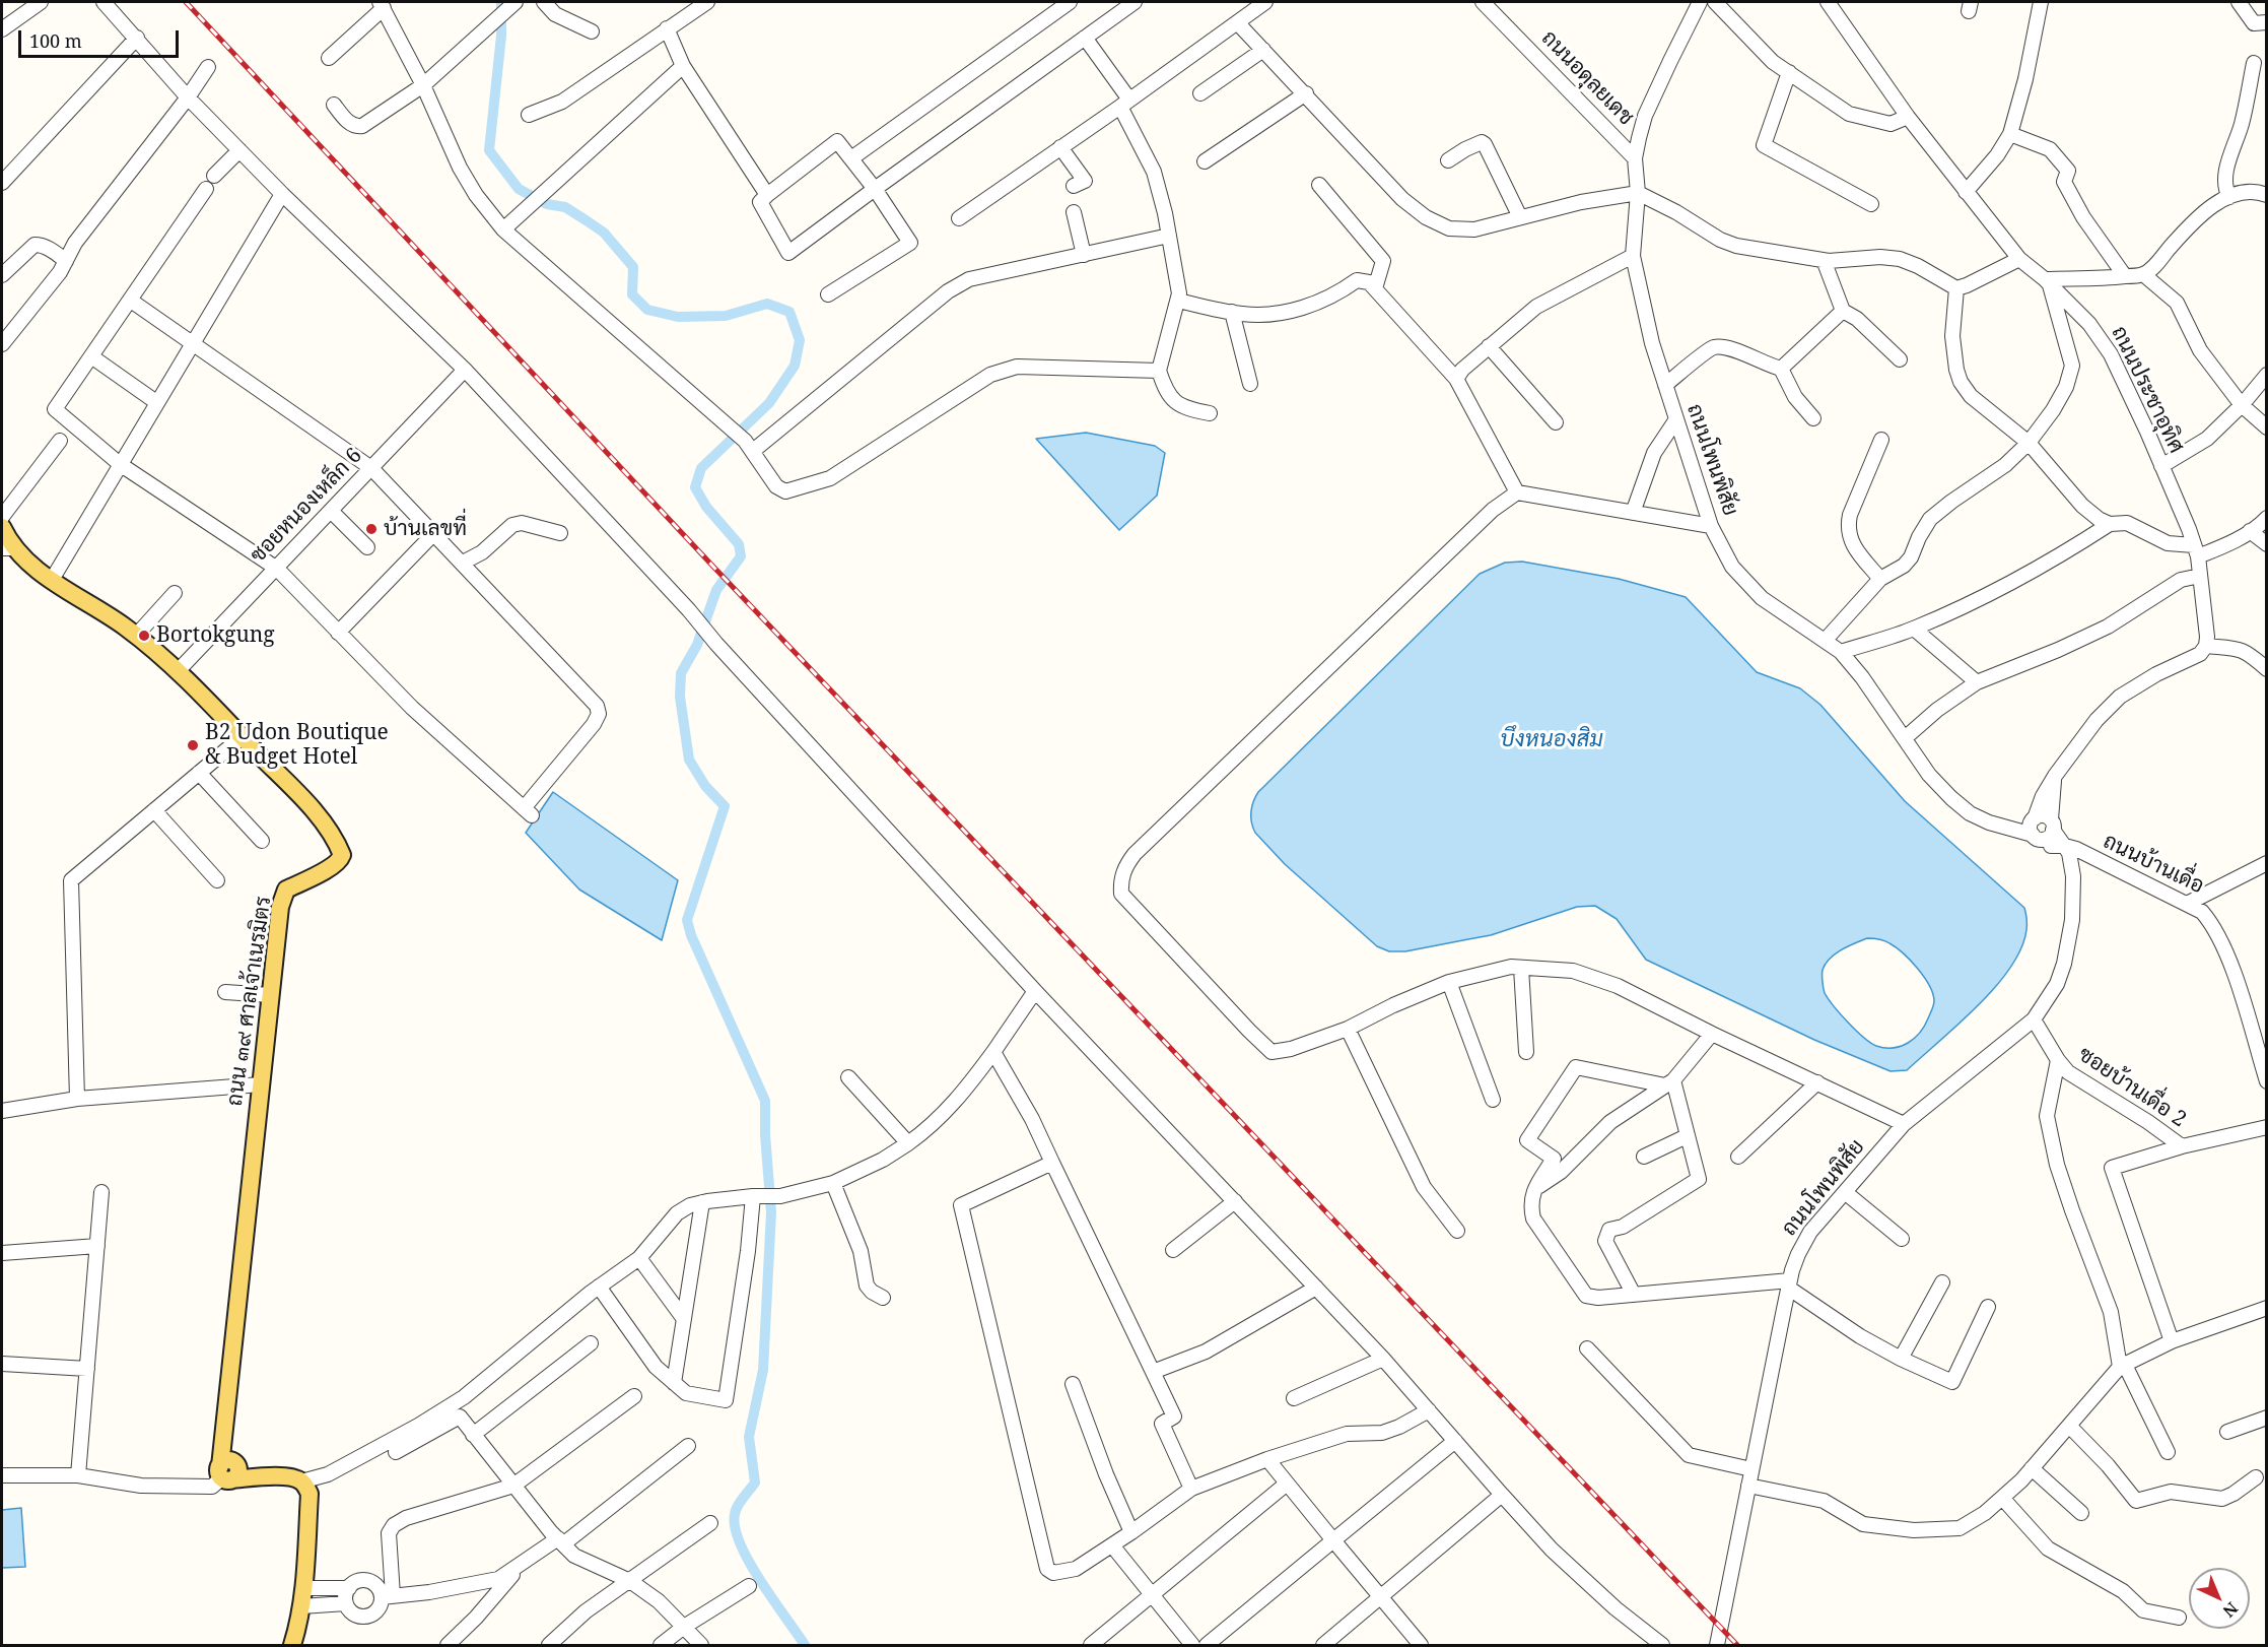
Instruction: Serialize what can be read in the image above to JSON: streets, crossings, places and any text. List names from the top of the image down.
{
  "streets": {
    "main road": ["ถนน ๓๙ ศาลเจ้าเนรมิตร"],
    "street": [
      "ถนนอดุลยเดช",
      "ถนนประชาอุทิศ",
      "ถนนโพนพิสัย",
      "ซอยหนองเหล็ก 6",
      "ถนนบ้านเดื่อ",
      "ซอยบ้านเดื่อ 2"
    ]
  },
  "crossings": [
    ["ถนนอดุลยเดช", "ถนนโพนพิสัย"],
    ["ถนนโพนพิสัย", "ถนนบ้านเดื่อ"],
    ["ถนนโพนพิสัย", "ซอยบ้านเดื่อ 2"],
    ["ซอยหนองเหล็ก 6", "ถนน ๓๙ ศาลเจ้าเนรมิตร"]
  ],
  "water": ["บึงหนองสิม"],
  "places": ["บ้านเลขที่", "Bortokgung", "B2 Udon Boutique & Budget Hotel"],
  "scale_bar": "100 m",
  "north": "bottom right"
}
